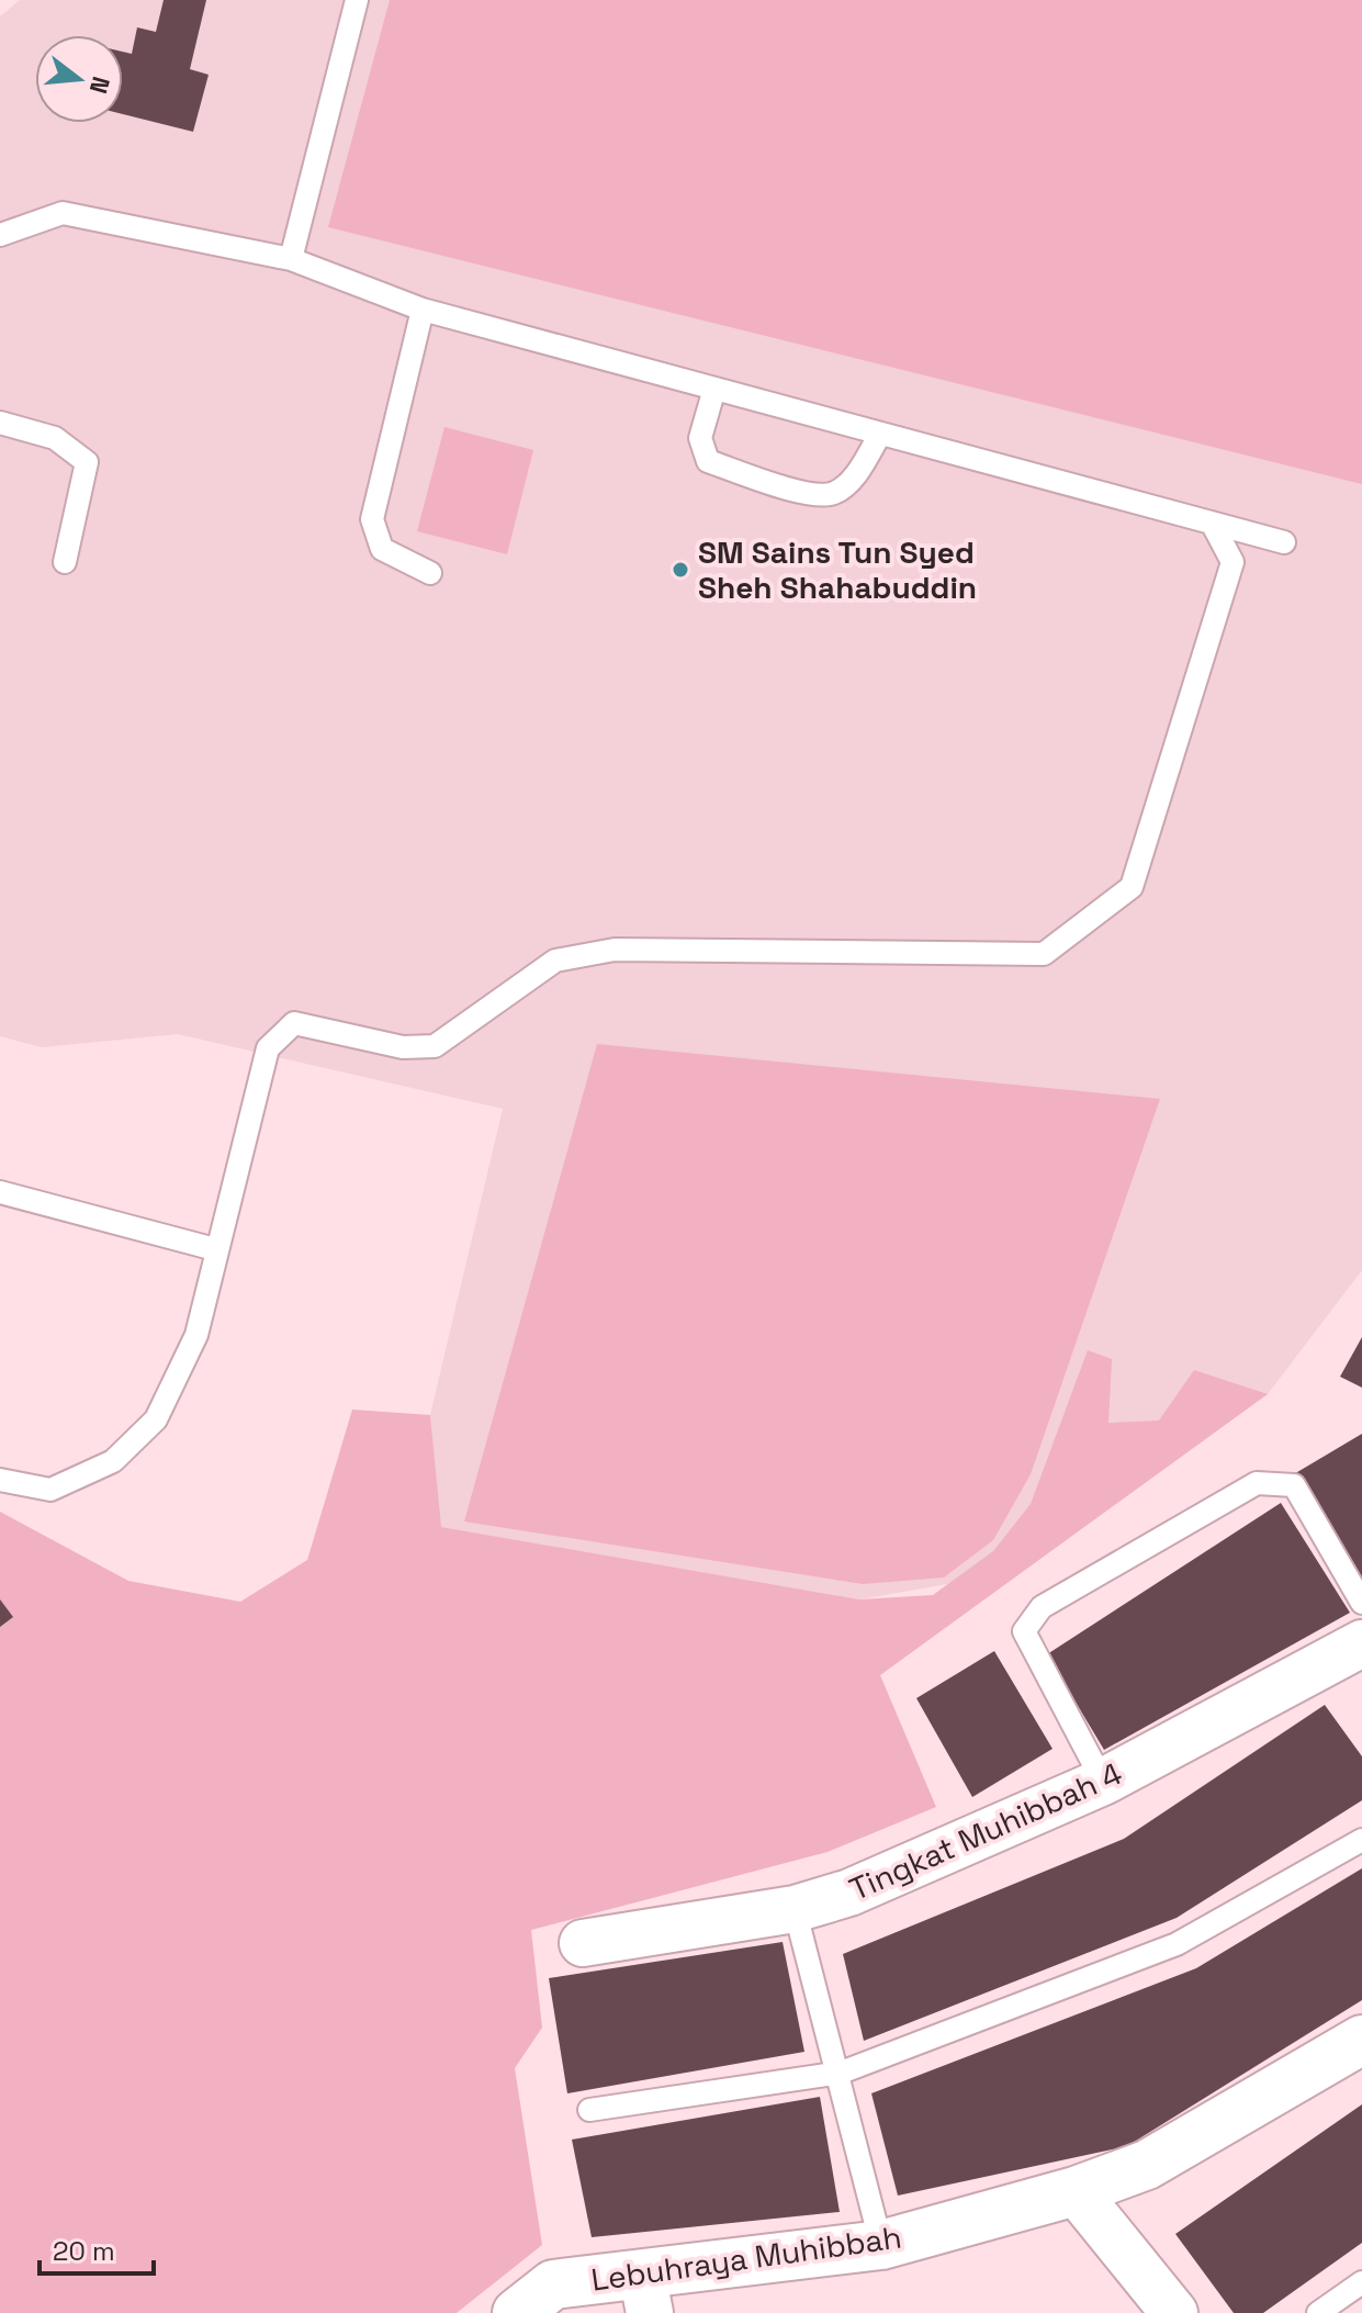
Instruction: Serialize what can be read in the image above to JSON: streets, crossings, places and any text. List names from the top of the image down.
{
  "streets": {
    "street": ["Tingkat Muhibbah 4", "Lebuhraya Muhibbah"]
  },
  "places": ["SM Sains Tun Syed Sheh Shahabuddin"],
  "scale_bar": "20 m",
  "north": "right"
}
